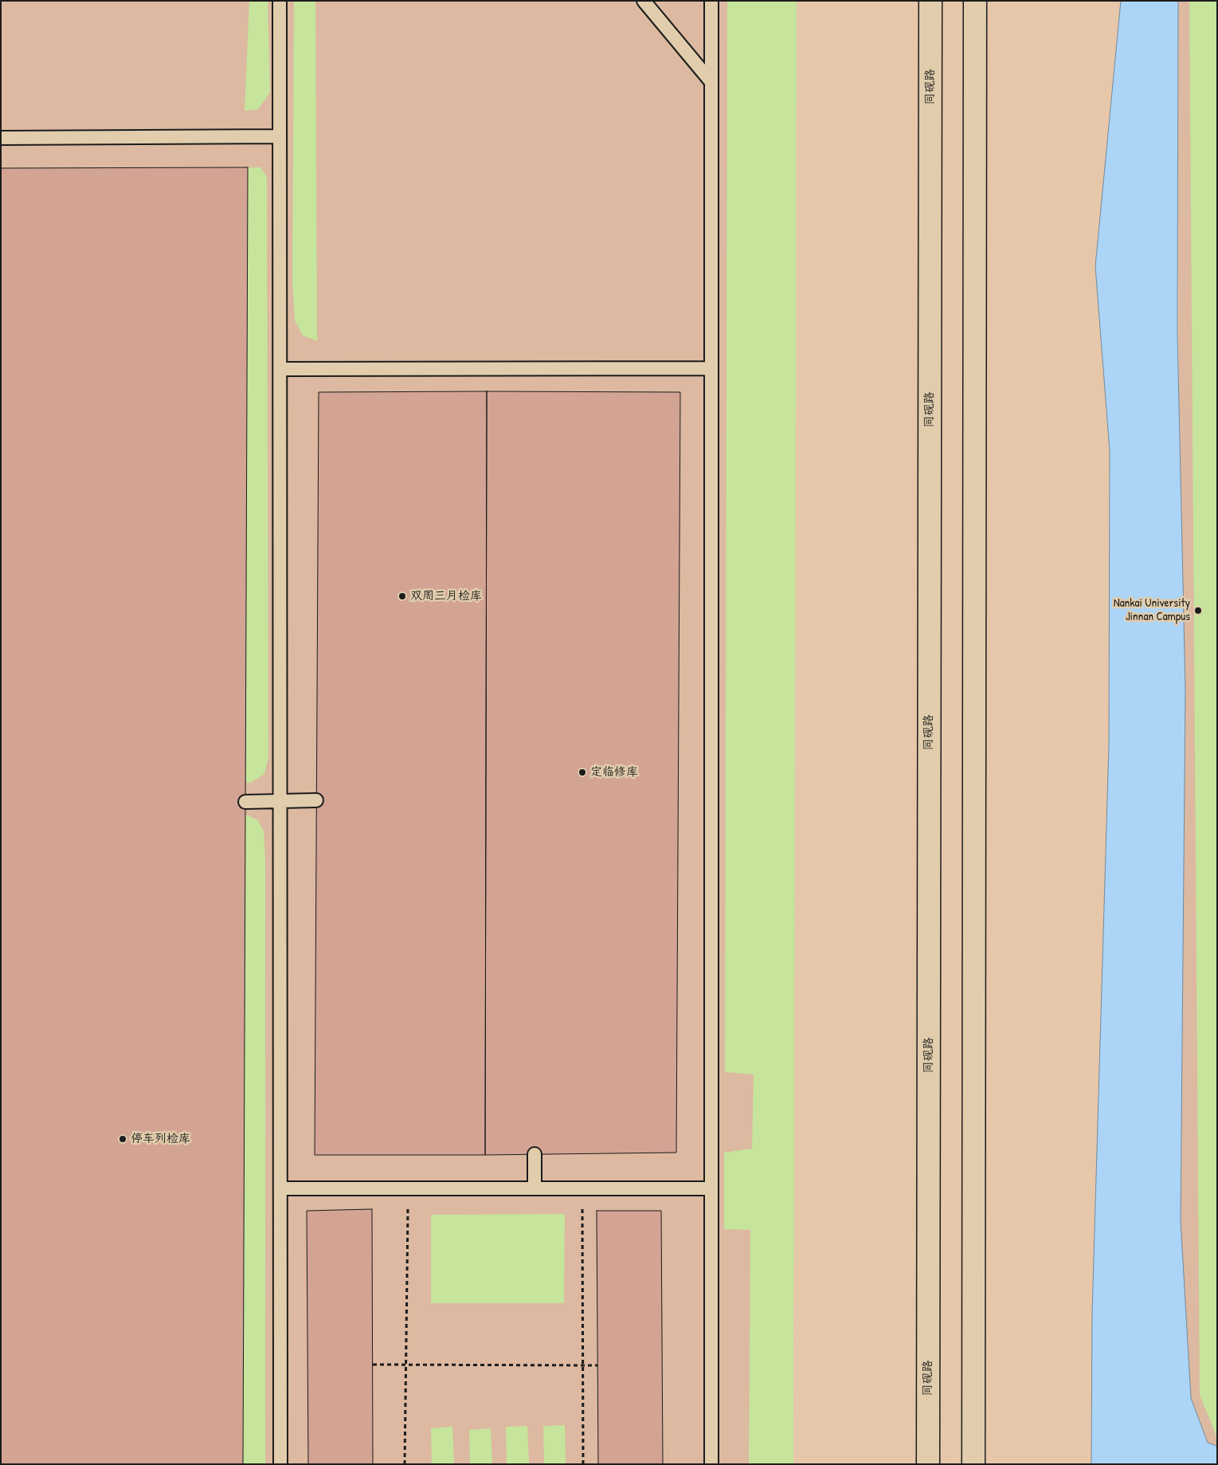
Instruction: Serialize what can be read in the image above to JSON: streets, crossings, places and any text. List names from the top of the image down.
{
  "streets": {
    "main road": ["同砚路"]
  },
  "places": [
    "双周三月检库",
    "Nankai University Jinnan Campus",
    "定临修库",
    "停车列检库"
  ]
}
